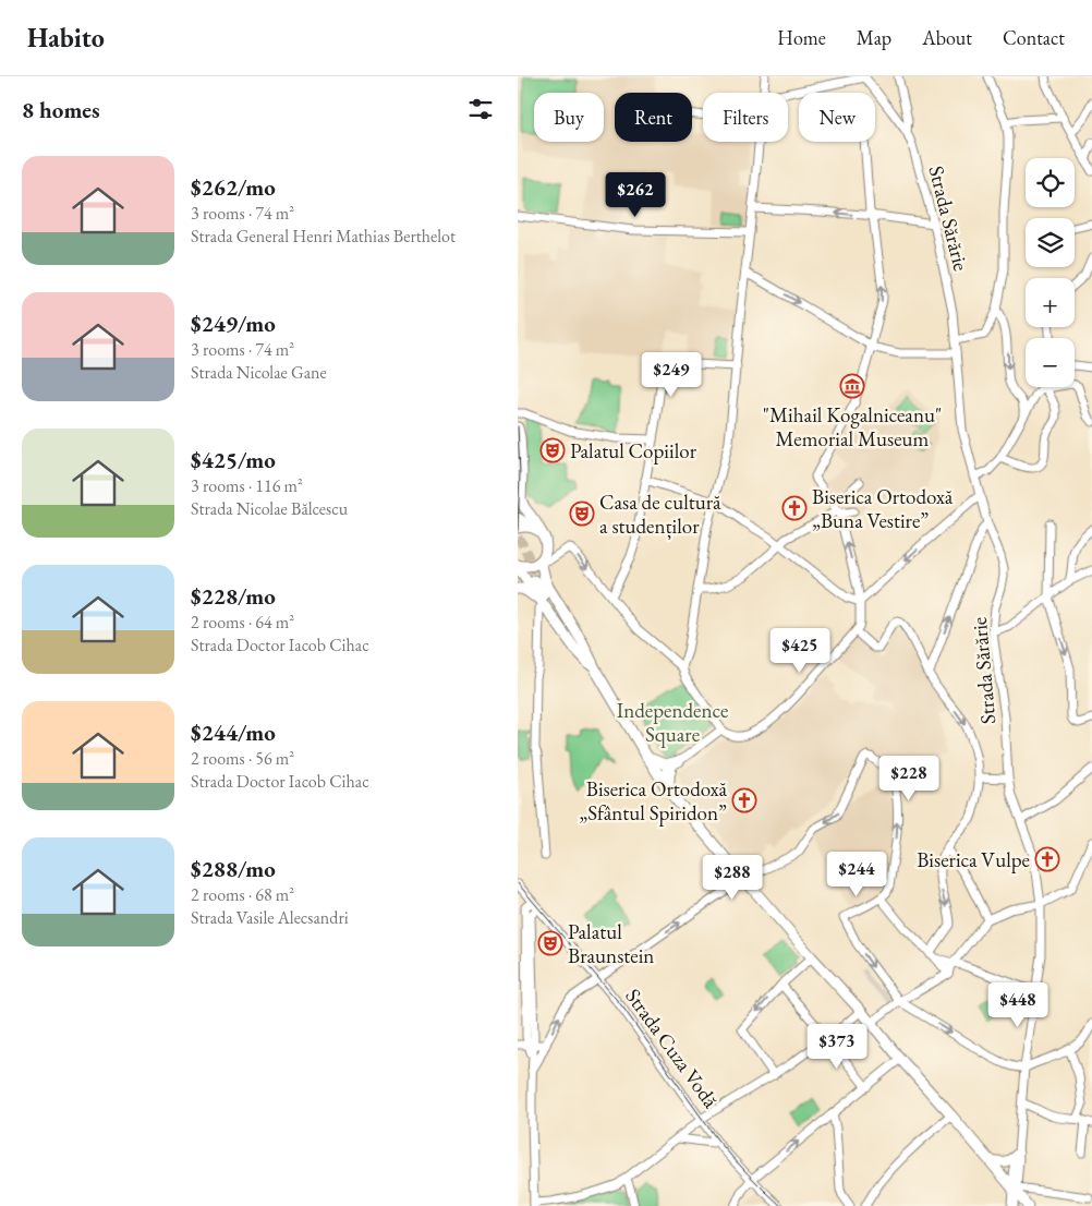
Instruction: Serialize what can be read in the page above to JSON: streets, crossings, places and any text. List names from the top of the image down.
{
  "streets": {
    "main road": ["Strada Sărărie"],
    "street": ["Strada Cuza Vodă"]
  },
  "parks": ["Independence Square"],
  "places": {
    "museum": ["\"Mihail Kogalniceanu\" Memorial Museum"],
    "theatre": ["Palatul Copiilor", "Casa de cultură a studenților", "Palatul Braunstein"],
    "church": ["Biserica Ortodoxă „Buna Vestire”", "Biserica Ortodoxă „Sfântul Spiridon”", "Biserica Vulpe"]
  },
  "page": {
    "header": "Habito",
    "nav": [
      "Home",
      "Map",
      "About",
      "Contact"
    ],
    "heading": "8 homes",
    "chip": [
      "Buy",
      "Rent",
      "Filters",
      "New"
    ],
    "list": [
      {
        "name": "$262/mo",
        "note": "3 rooms · 74 m² · Strada General Henri Mathias Berthelot"
      },
      {
        "name": "$249/mo",
        "note": "3 rooms · 74 m² · Strada Nicolae Gane"
      },
      {
        "name": "$425/mo",
        "note": "3 rooms · 116 m² · Strada Nicolae Bălcescu"
      },
      {
        "name": "$228/mo",
        "note": "2 rooms · 64 m² · Strada Doctor Iacob Cihac"
      },
      {
        "name": "$244/mo",
        "note": "2 rooms · 56 m² · Strada Doctor Iacob Cihac"
      },
      {
        "name": "$288/mo",
        "note": "2 rooms · 68 m² · Strada Vasile Alecsandri"
      }
    ],
    "map_buttons": ["+", "−"],
    "price": [
      "$262",
      "$249",
      "$425",
      "$228",
      "$244",
      "$288",
      "$448",
      "$373"
    ]
  }
}
